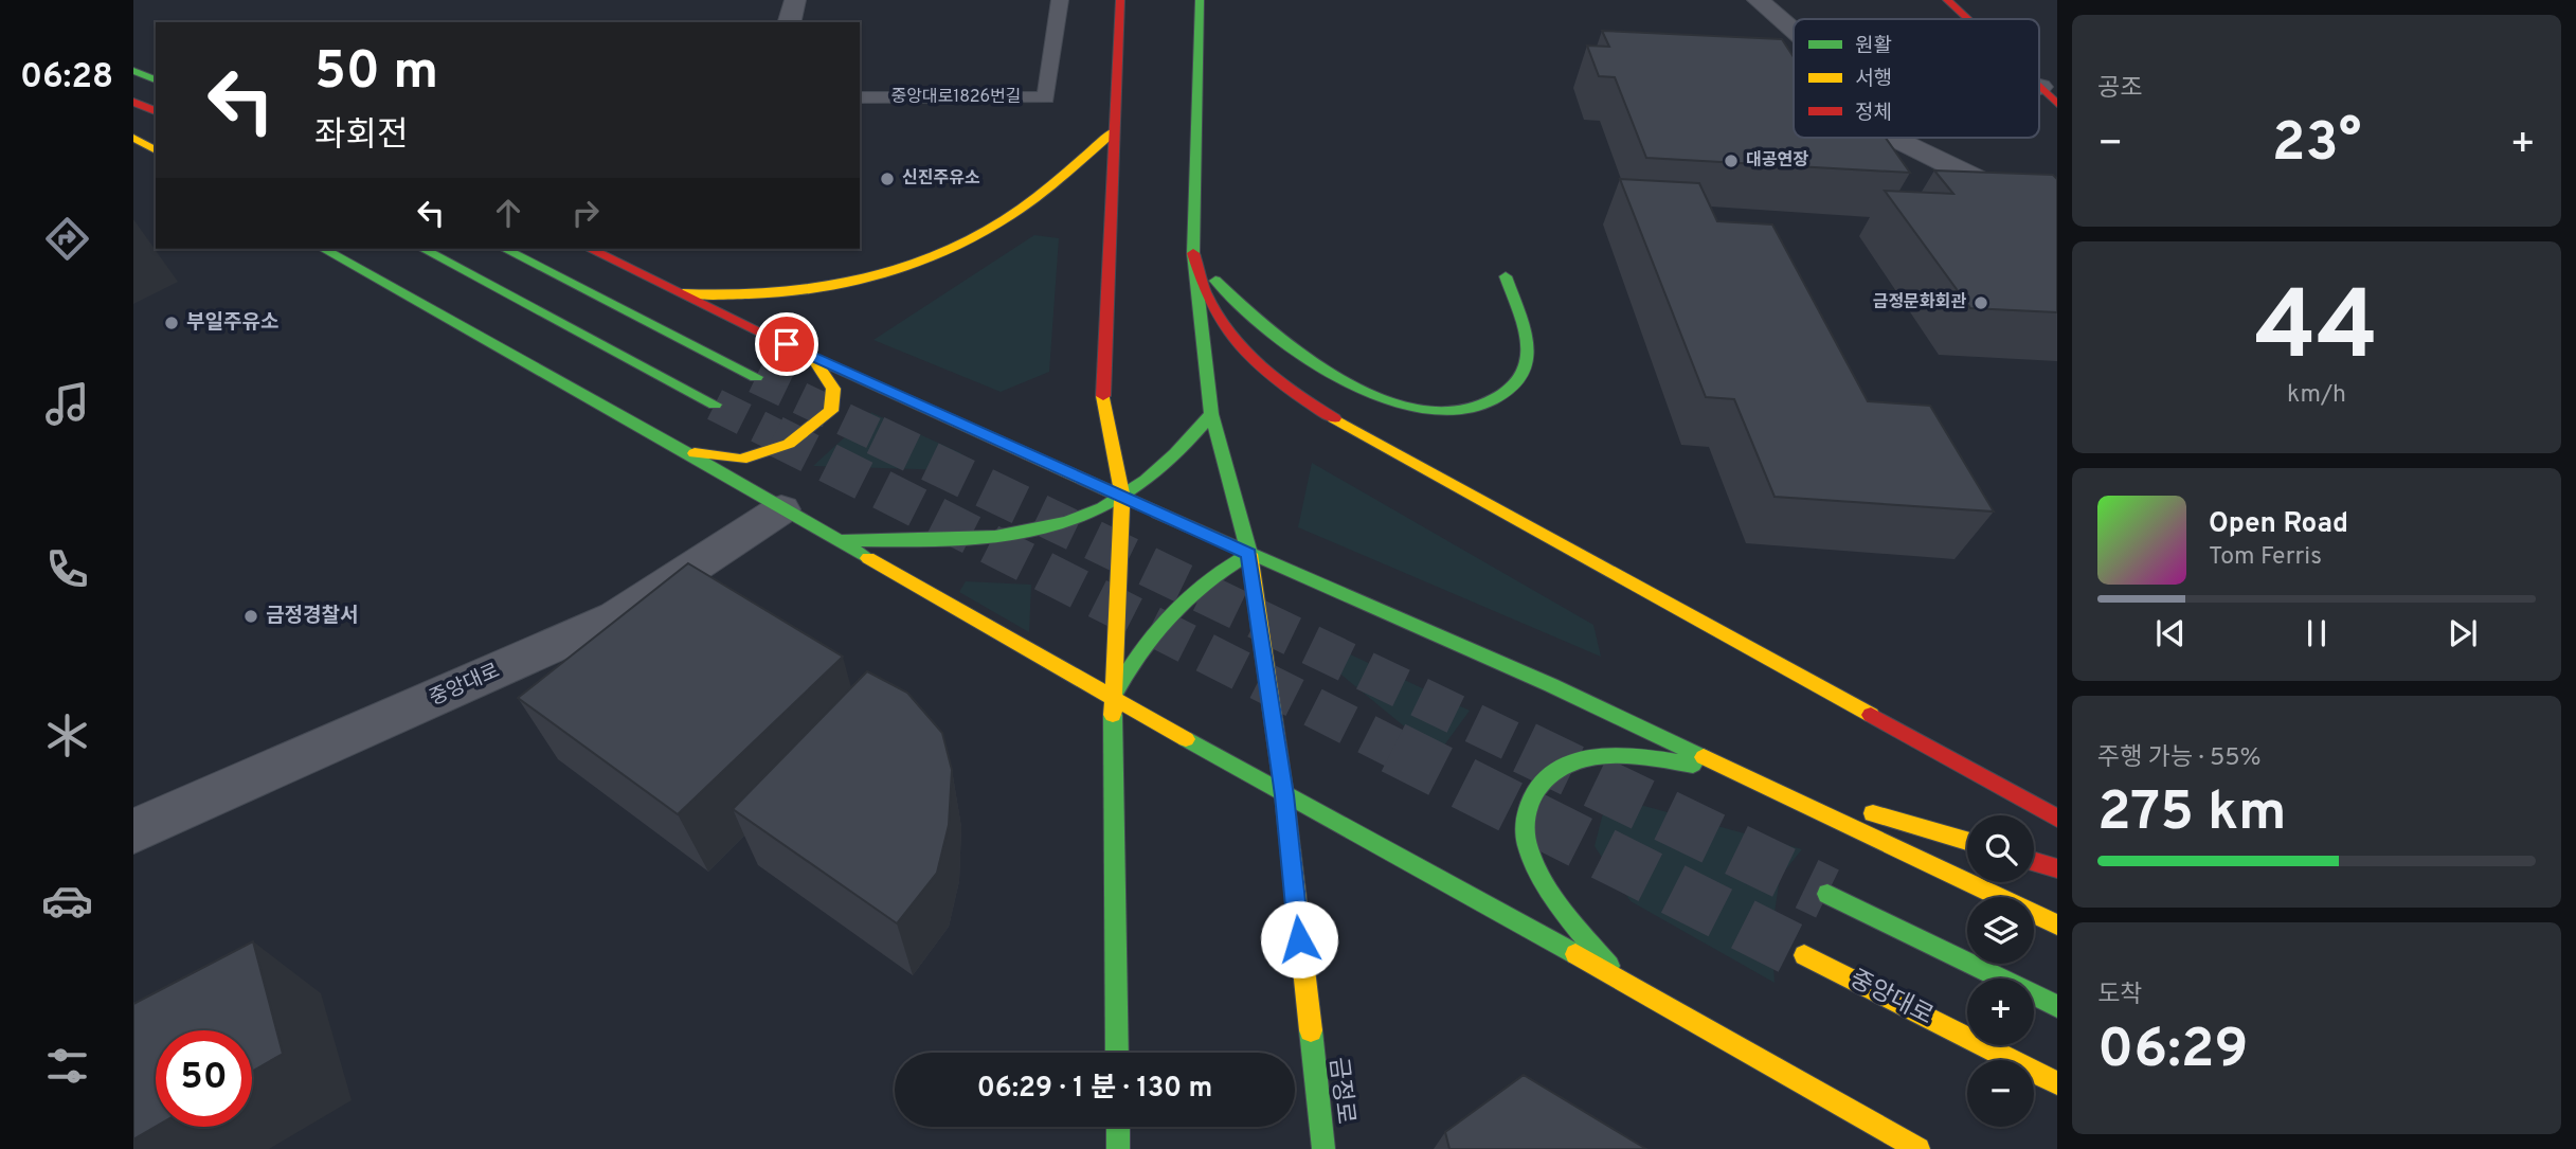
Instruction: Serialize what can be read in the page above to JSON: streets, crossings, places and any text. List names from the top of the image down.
{
  "streets": {
    "main road": ["중앙대로", "금정로"],
    "lane": ["중앙대로1826번길"]
  },
  "places": [
    "대공연장",
    "신진주유소",
    "금정문화회관",
    "부일주유소",
    "금정경찰서"
  ],
  "legend": ["원활", "서행", "정체"],
  "page": {
    "tabs": "06:28",
    "tile": [
      "공조",
      ["44", "km/h"],
      ["주행 가능 · 55%", "275 km"],
      ["도착", "06:29"]
    ],
    "turn": ["50 m", "좌회전"],
    "heat": ["−", "23°", "+"],
    "song": ["Open Road", "Tom Ferris"],
    "map_buttons": ["+", "−"],
    "limit": "50",
    "trip": "06:29 · 1 분 · 130 m"
  }
}
